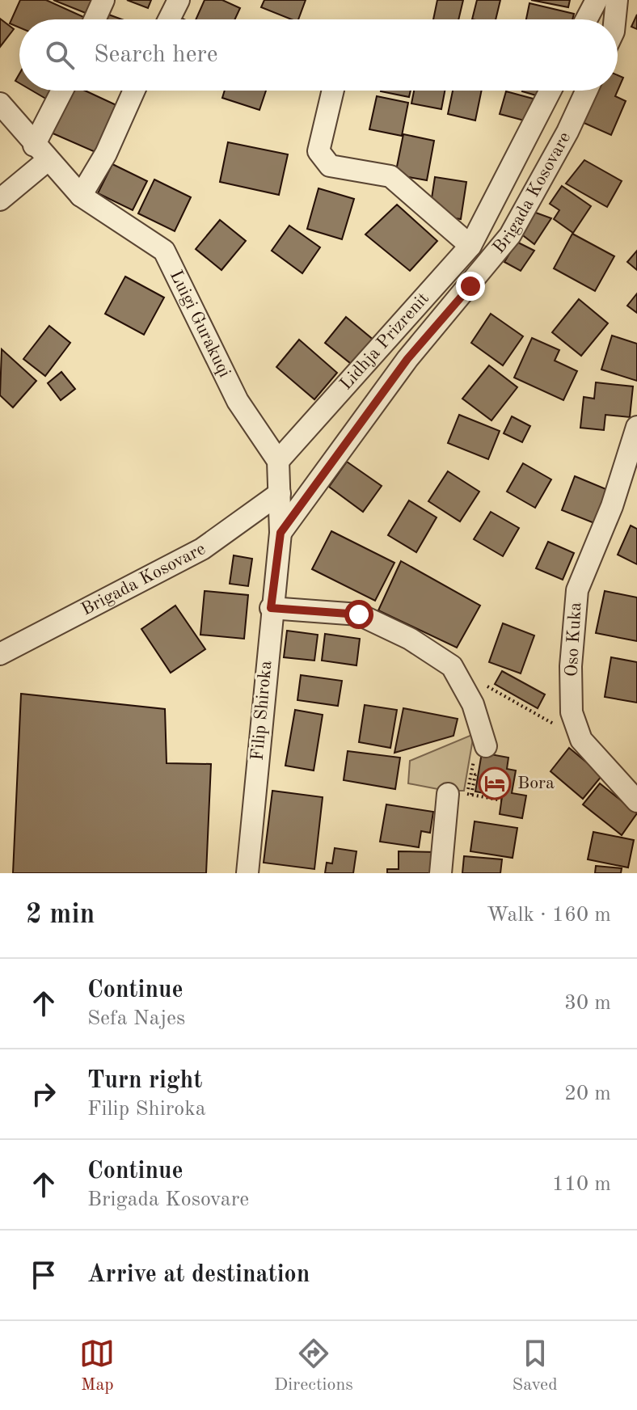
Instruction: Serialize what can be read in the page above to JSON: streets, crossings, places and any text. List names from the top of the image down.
{
  "streets": {
    "street": [
      "Brigada Kosovare",
      "Luigi Gurakuqi",
      "Lidhja Prizrenit",
      "Oso Kuka",
      "Filip Shiroka"
    ]
  },
  "crossings": [
    ["Brigada Kosovare", "Filip Shiroka"],
    ["Luigi Gurakuqi", "Lidhja Prizrenit"]
  ],
  "places": {
    "hotel": ["Bora"]
  },
  "page": {
    "search": "Search here",
    "heading": ["2 min", "Walk · 160 m"],
    "list": [
      ["Continue", "Sefa Najes", "30 m"],
      ["Turn right", "Filip Shiroka", "20 m"],
      ["Continue", "Brigada Kosovare", "110 m"],
      "Arrive at destination"
    ],
    "nav": ["Map", "Directions", "Saved"]
  }
}
